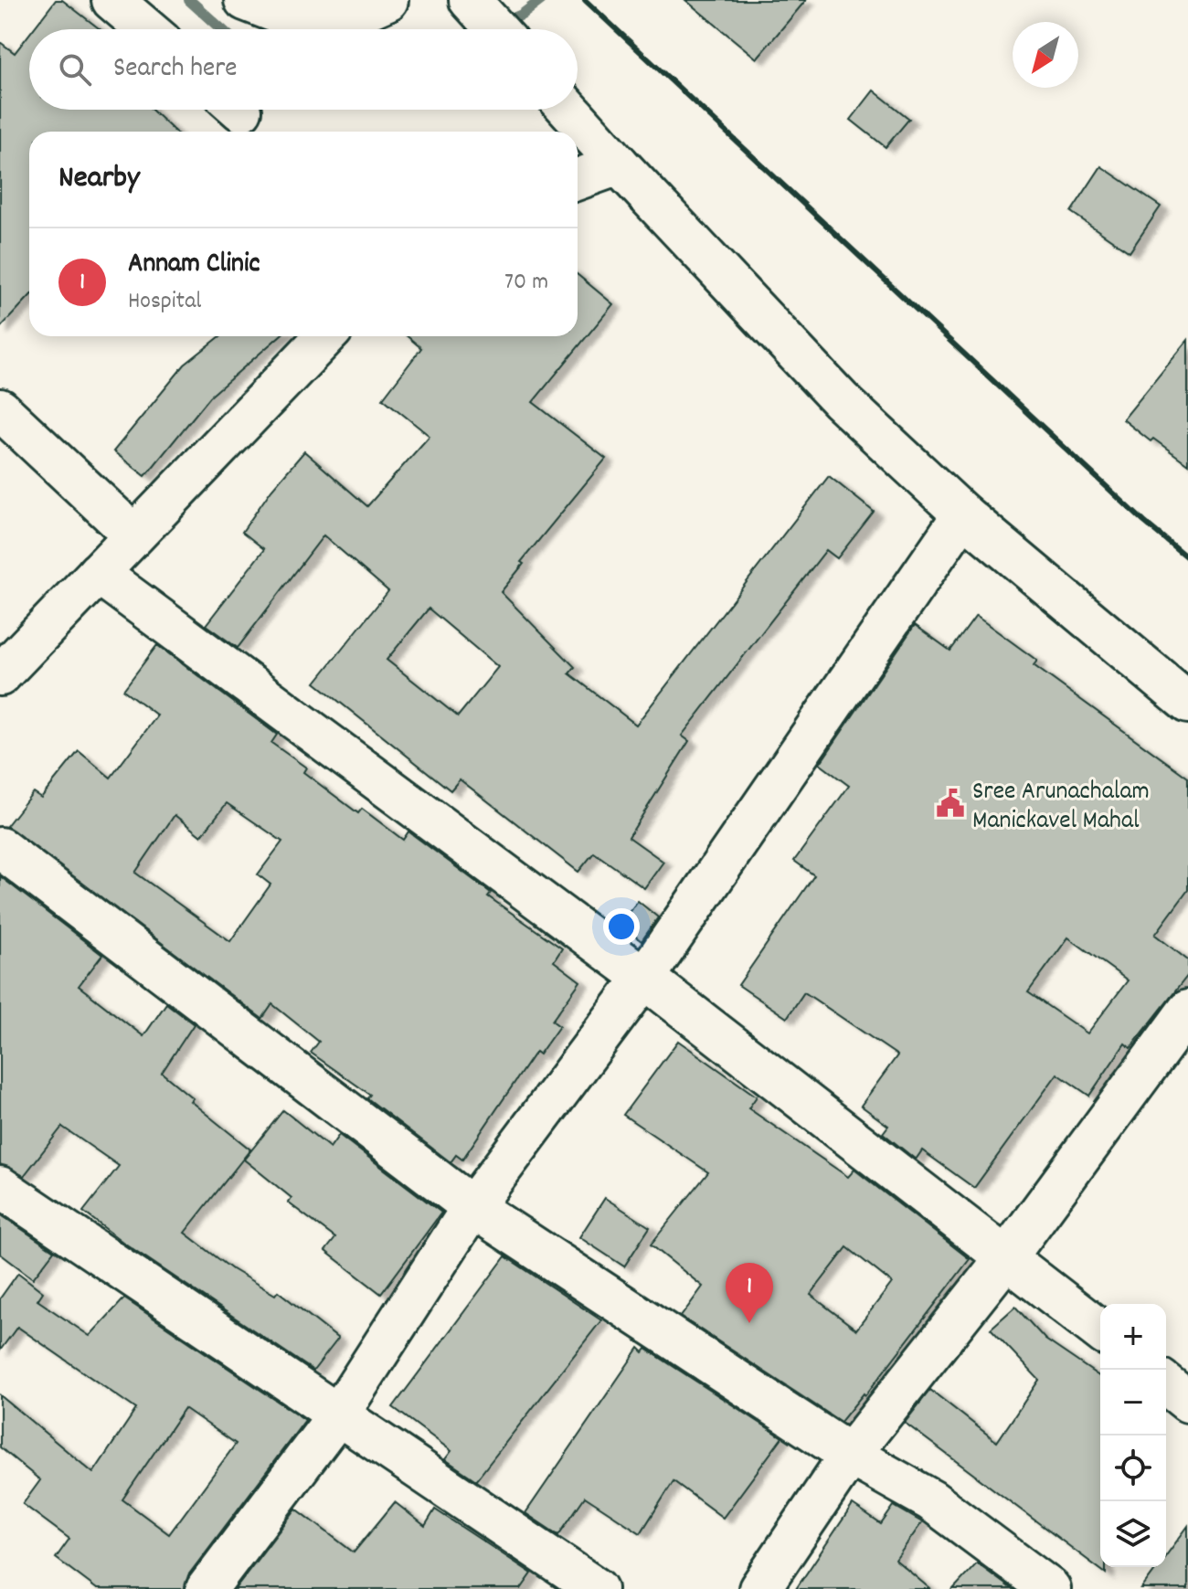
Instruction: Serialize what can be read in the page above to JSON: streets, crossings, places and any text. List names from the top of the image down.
{
  "places": {
    "public building": ["Sree Arunachalam Manickavel Mahal"]
  },
  "north": "bottom left",
  "page": {
    "search": "Search here",
    "heading": "Nearby",
    "list": [
      {
        "mark": "1",
        "name": "Annam Clinic",
        "note": "Hospital",
        "value": "70 m"
      }
    ],
    "pins": "1",
    "map_buttons": ["+", "−"]
  }
}
